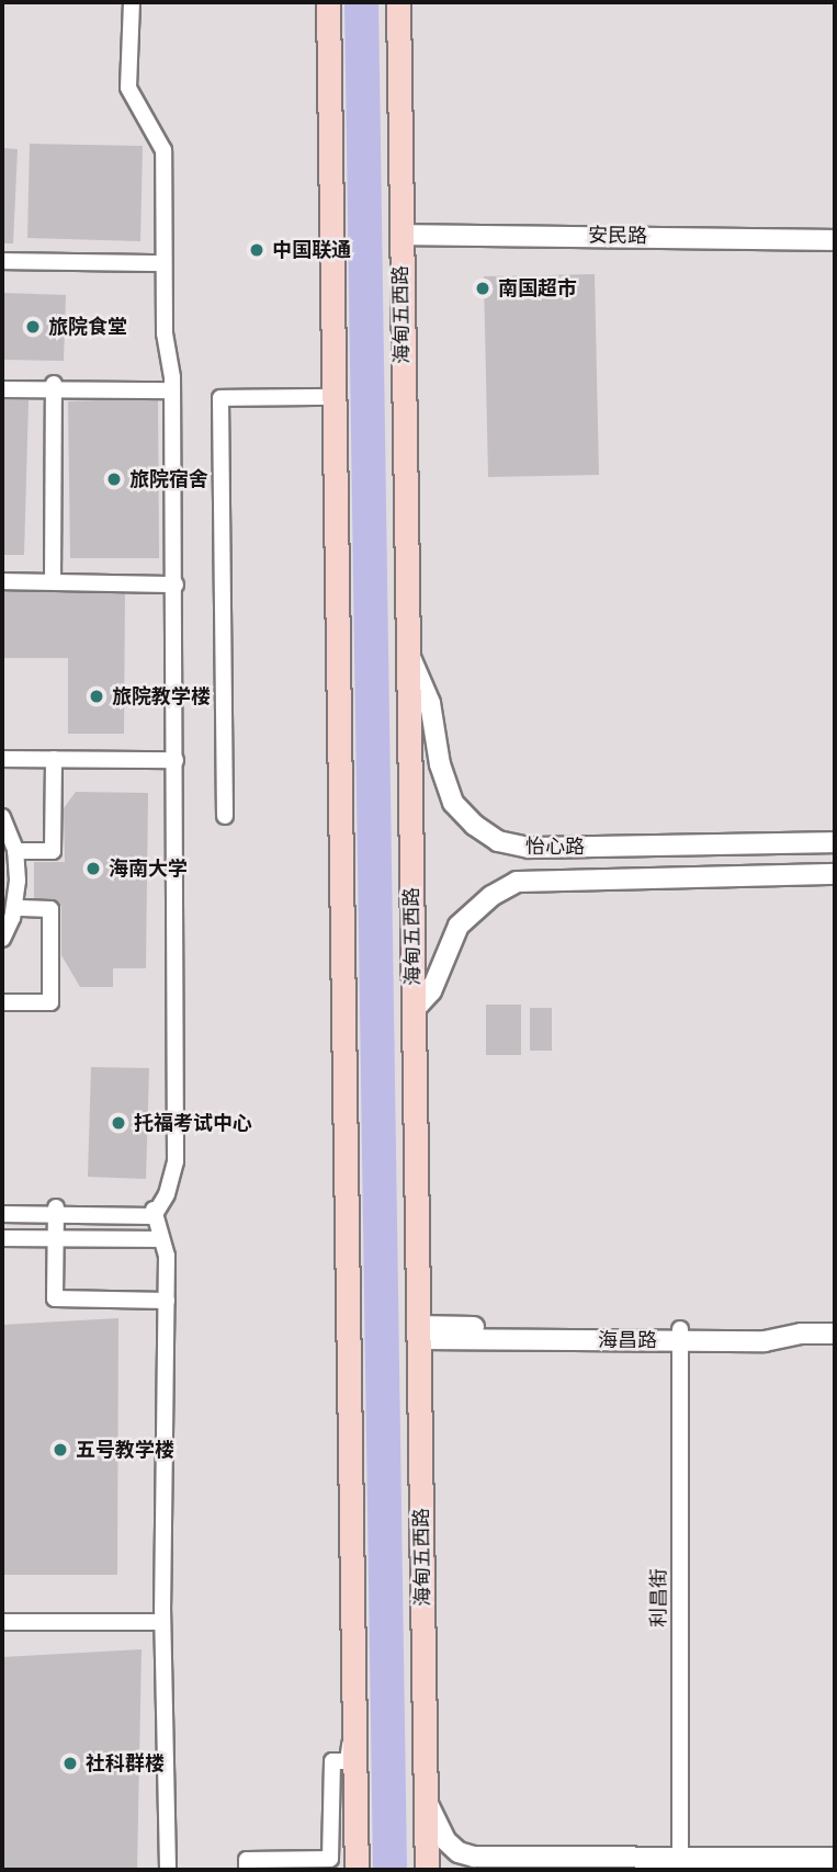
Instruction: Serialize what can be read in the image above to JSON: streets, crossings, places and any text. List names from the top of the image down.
{
  "streets": {
    "main road": ["海甸五西路"],
    "street": [
      "安民路",
      "怡心路",
      "海昌路",
      "利昌街"
    ]
  },
  "crossings": [
    ["安民路", "海甸五西路"],
    ["海甸五西路", "怡心路"],
    ["海甸五西路", "海昌路"],
    ["海昌路", "利昌街"]
  ],
  "places": [
    "中国联通",
    "南国超市",
    "旅院食堂",
    "旅院宿舍",
    "旅院教学楼",
    "海南大学",
    "托福考试中心",
    "五号教学楼",
    "社科群楼"
  ]
}
